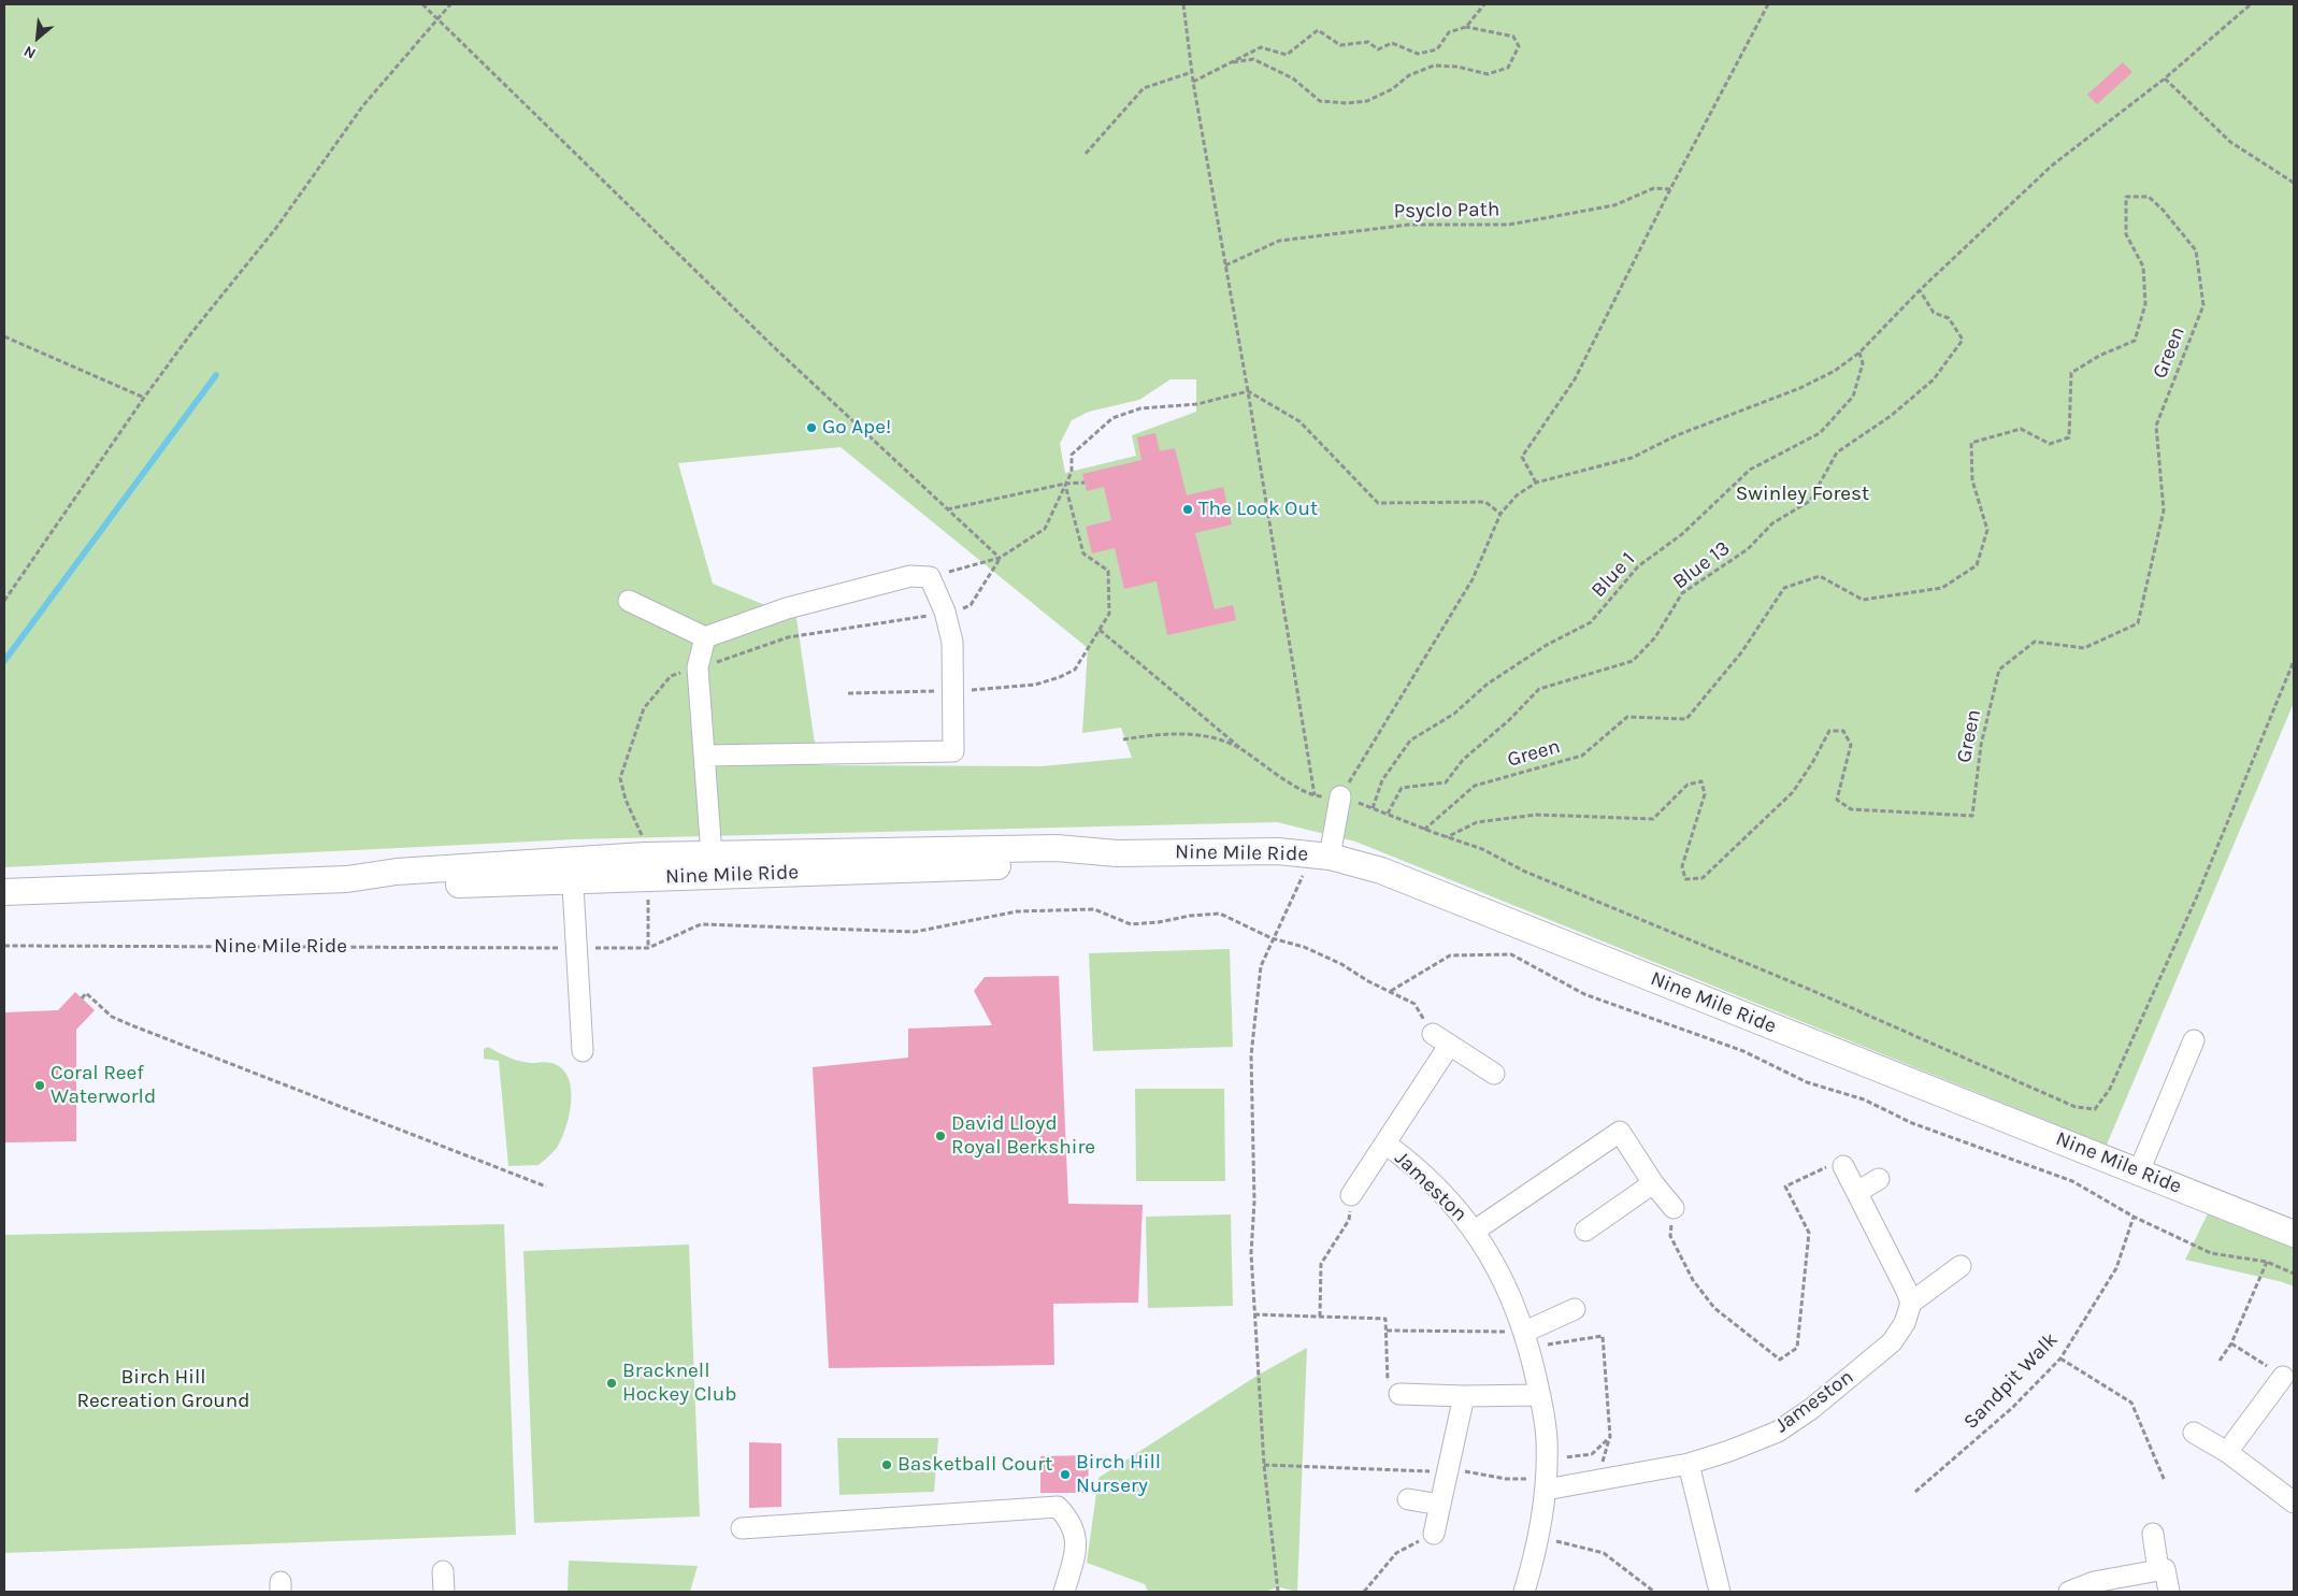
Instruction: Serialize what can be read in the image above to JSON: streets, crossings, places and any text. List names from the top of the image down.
{
  "streets": {
    "main road": ["Nine Mile Ride"],
    "street": ["Jameston"],
    "path": [
      "Psyclo Path",
      "Green",
      "Blue 13",
      "Blue 1",
      "Sandpit Walk"
    ]
  },
  "parks": ["Swinley Forest", "Birch Hill Recreation Ground"],
  "places": [
    "Go Ape!",
    "The Look Out",
    "Coral Reef Waterworld",
    "David Lloyd Royal Berkshire",
    "Bracknell Hockey Club",
    "Basketball Court",
    "Birch Hill Nursery"
  ],
  "north": "bottom left"
}
